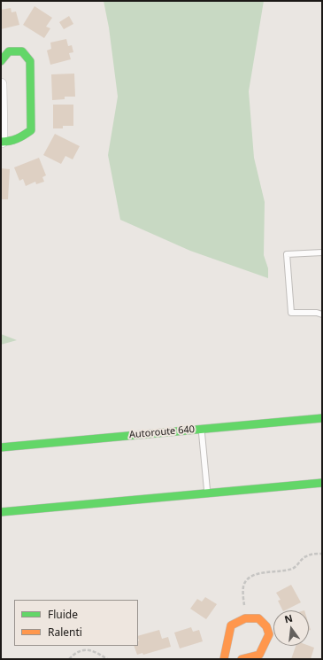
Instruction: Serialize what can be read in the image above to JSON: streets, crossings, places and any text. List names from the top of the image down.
{
  "streets": {
    "main road": ["Autoroute 640"]
  },
  "legend": ["Fluide", "Ralenti"],
  "north": "top"
}
